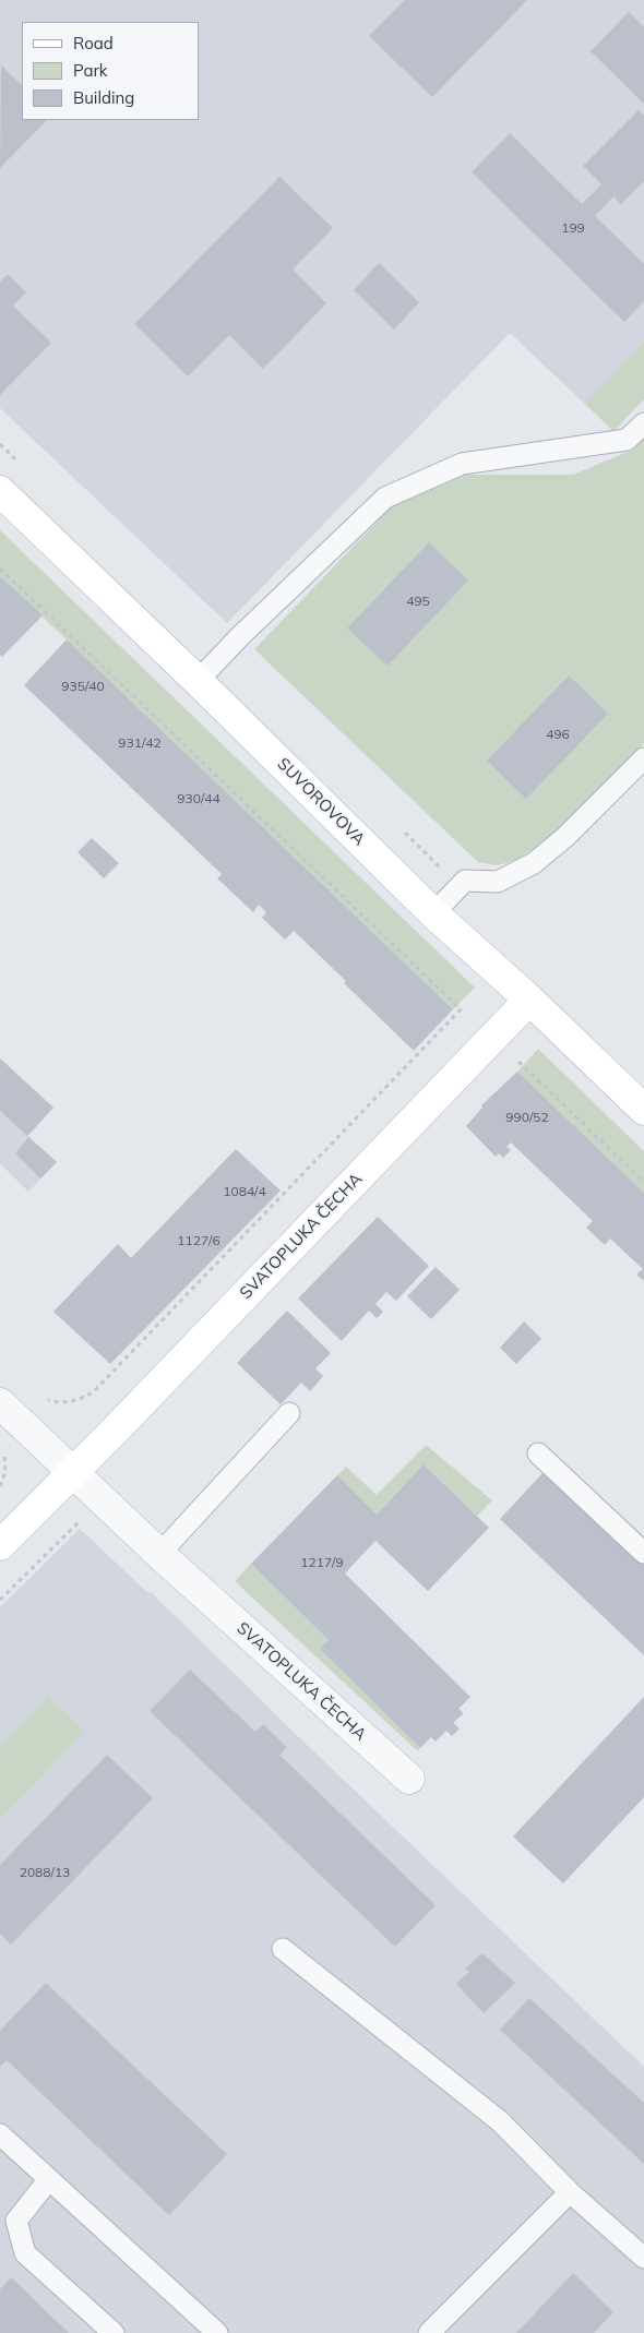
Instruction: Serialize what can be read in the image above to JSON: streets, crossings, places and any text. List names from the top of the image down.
{
  "streets": {
    "street": ["SUVOROVOVA", "SVATOPLUKA ČECHA"]
  },
  "crossings": [
    ["SUVOROVOVA", "SVATOPLUKA ČECHA"]
  ],
  "house_numbers": [
    "199",
    "495",
    "935/40",
    "496",
    "931/42",
    "930/44",
    "990/52",
    "1084/4",
    "1127/6",
    "1217/9",
    "2088/13"
  ],
  "legend": ["Road", "Park", "Building"]
}
